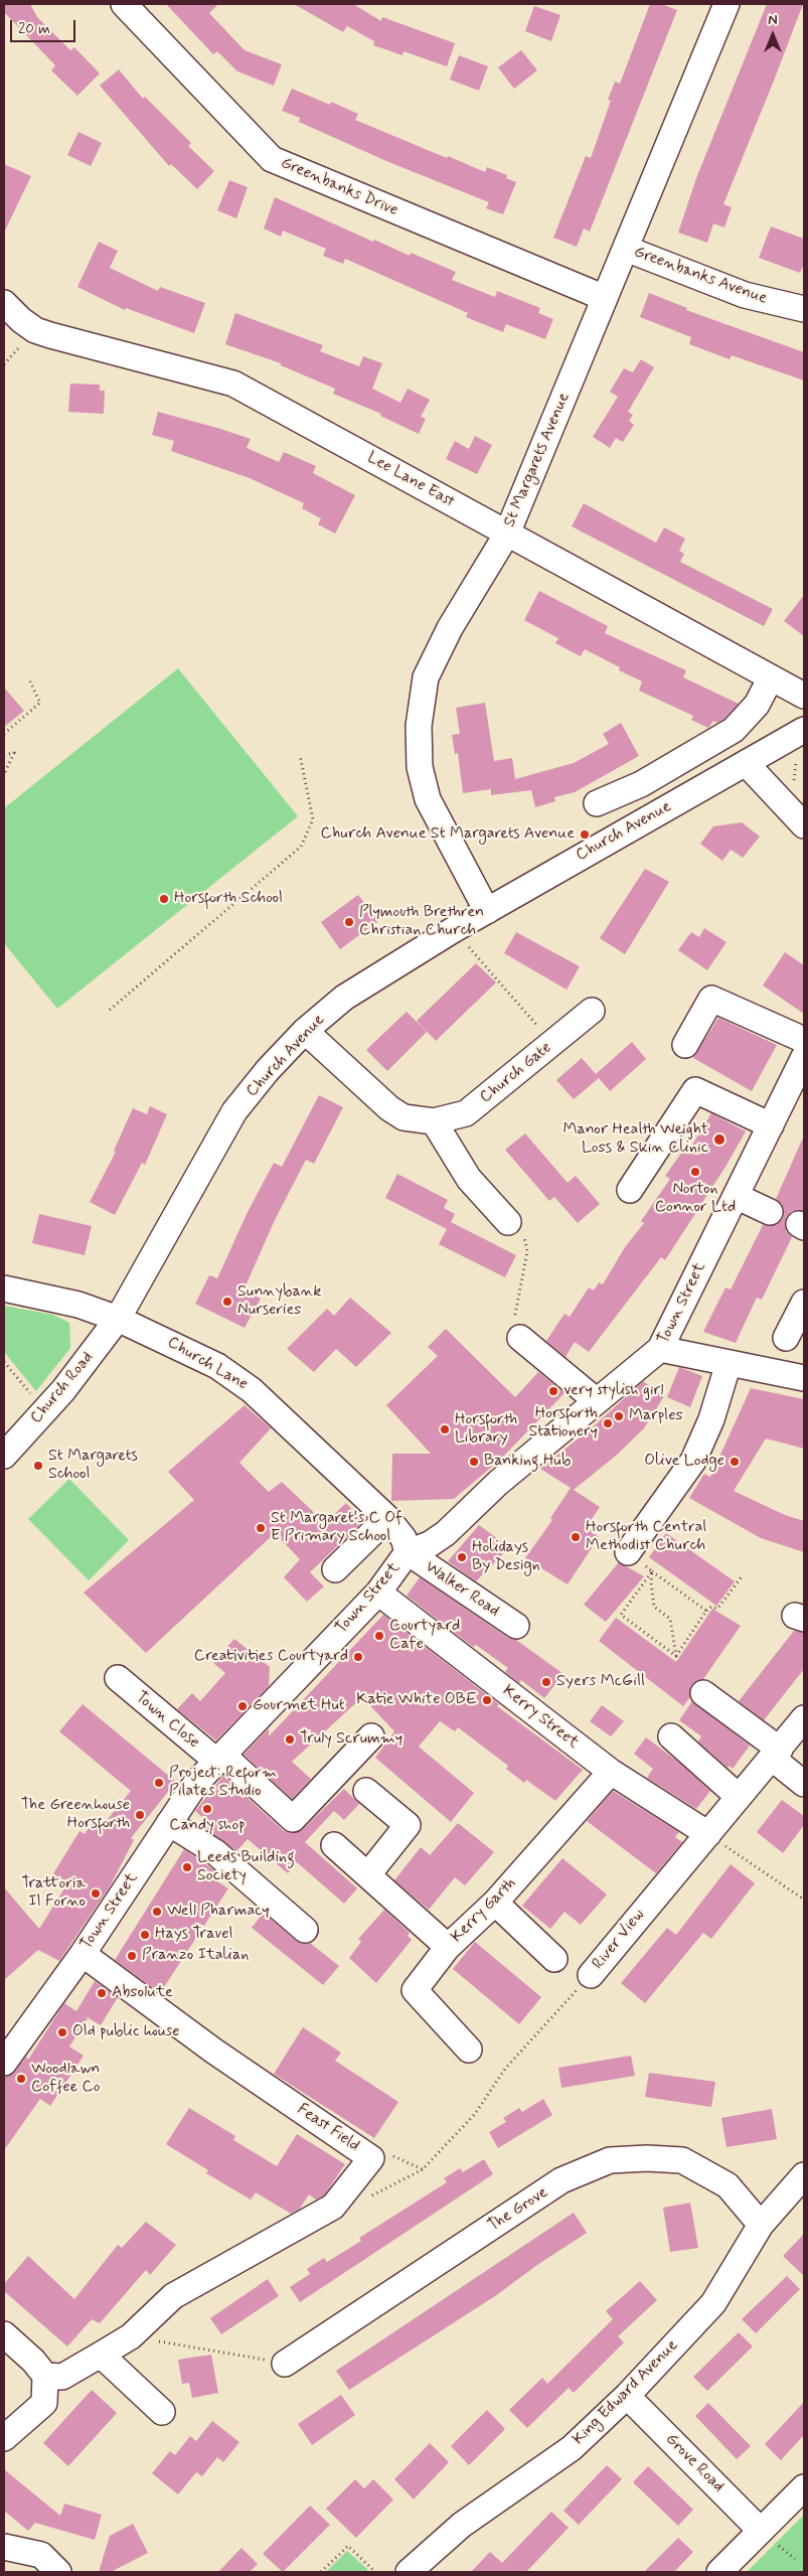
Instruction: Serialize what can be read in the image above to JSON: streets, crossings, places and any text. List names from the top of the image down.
{
  "streets": {
    "street": [
      "Greenbanks Drive",
      "Greenbanks Avenue",
      "St Margarets Avenue",
      "Lee Lane East",
      "Church Avenue",
      "Church Gate",
      "Town Street",
      "Church Lane",
      "Church Road",
      "Walker Road",
      "Kerry Street",
      "Town Close",
      "Kerry Garth",
      "River View",
      "Feast Field",
      "The Grove",
      "King Edward Avenue",
      "Grove Road"
    ]
  },
  "crossings": [
    ["Greenbanks Drive", "St Margarets Avenue"],
    ["Greenbanks Avenue", "St Margarets Avenue"],
    ["St Margarets Avenue", "Lee Lane East"],
    ["St Margarets Avenue", "Church Avenue"],
    ["Church Avenue", "Church Gate"],
    ["Church Avenue", "Church Lane"],
    ["Church Avenue", "Church Road"],
    ["Town Street", "Church Lane"],
    ["Town Street", "Walker Road"],
    ["Town Street", "Kerry Street"],
    ["Town Street", "Town Close"],
    ["Town Street", "Feast Field"],
    ["Church Lane", "Church Road"],
    ["Church Lane", "Walker Road"],
    ["Kerry Street", "Kerry Garth"],
    ["Kerry Street", "River View"],
    ["The Grove", "King Edward Avenue"],
    ["King Edward Avenue", "Grove Road"]
  ],
  "places": [
    "Church Avenue St Margarets Avenue",
    "Horsforth School",
    "Plymouth Brethren Christian Church",
    "Manor Health Weight Loss & Skin Clinic",
    "Norton Connor Ltd",
    "Sunnybank Nurseries",
    "very stylish girl",
    "Marples",
    "Horsforth Stationery",
    "Horsforth Library",
    "Banking Hub",
    "Olive Lodge",
    "St Margarets School",
    "St Margaret's C Of E Primary School",
    "Horsforth Central Methodist Church",
    "Holidays By Design",
    "Courtyard Cafe",
    "Creativities Courtyard",
    "Syers McGill",
    "Katie White OBE",
    "Gourmet Hut",
    "Truly Scrummy",
    "Project: Reform Pilates Studio",
    "Candy shop",
    "The Greenhouse Horsforth",
    "Leeds Building Society",
    "Trattoria Il Forno",
    "Well Pharmacy",
    "Hays Travel",
    "Pranzo Italian",
    "Absolute",
    "Old public house",
    "Woodlawn Coffee Co"
  ],
  "scale_bar": "20 m",
  "north": "top"
}
